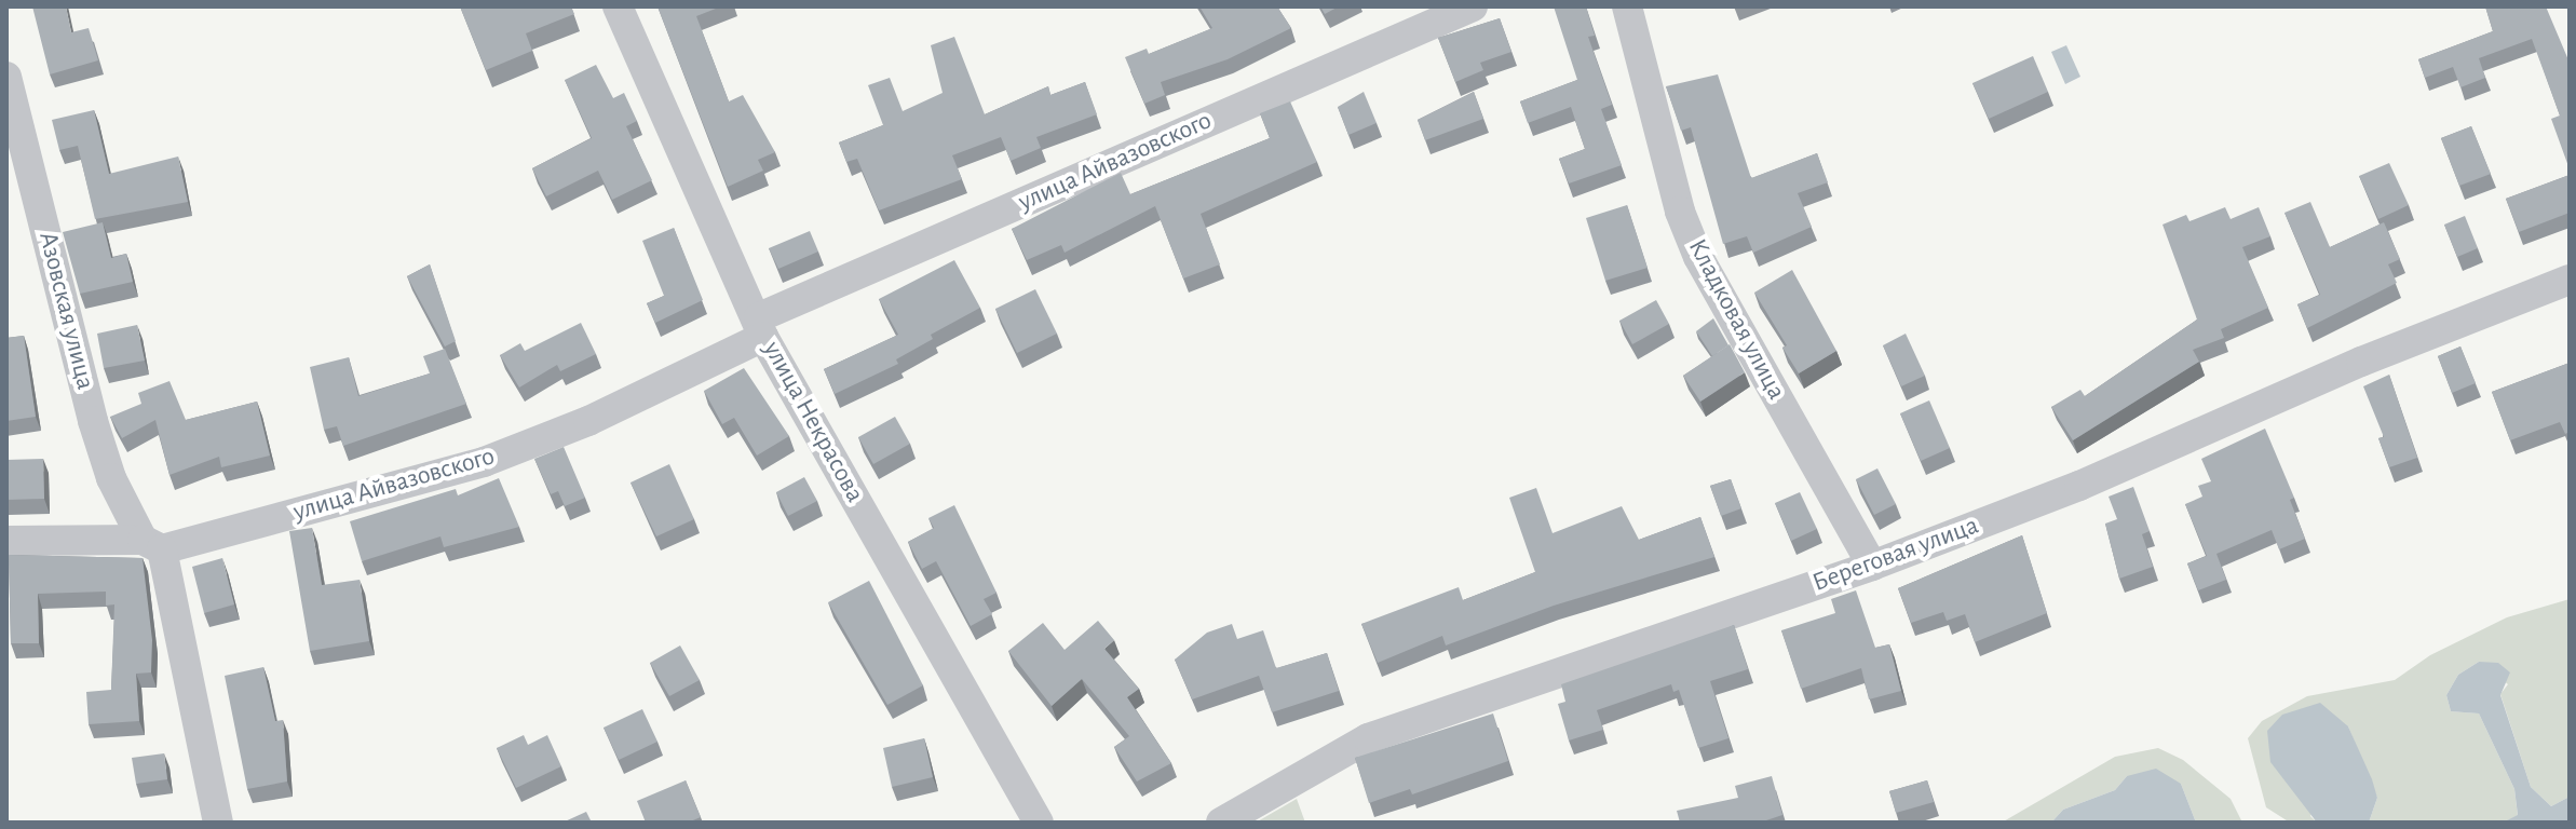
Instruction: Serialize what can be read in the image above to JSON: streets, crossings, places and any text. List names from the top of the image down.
{
  "streets": {
    "street": [
      "улица Айвазовского",
      "Азовская улица",
      "Кладковая улица",
      "улица Некрасова",
      "Береговая улица"
    ]
  },
  "crossings": [
    ["улица Айвазовского", "Азовская улица"],
    ["улица Айвазовского", "улица Некрасова"],
    ["Кладковая улица", "Береговая улица"]
  ]
}
